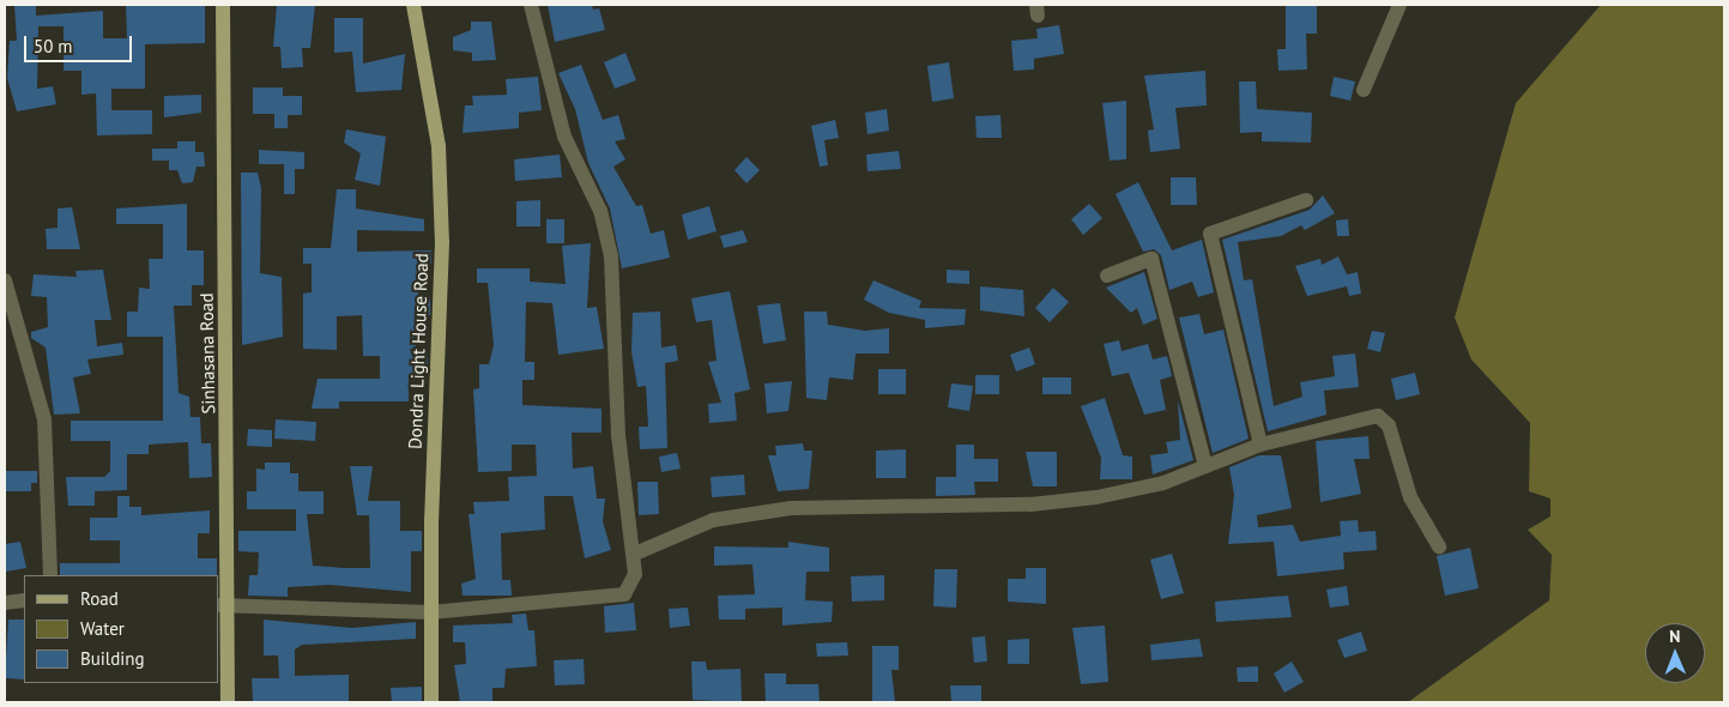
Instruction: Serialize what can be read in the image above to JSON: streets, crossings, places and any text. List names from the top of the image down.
{
  "streets": {
    "main road": ["Dondra Light House Road", "Sinhasana Road"]
  },
  "legend": ["Road", "Water", "Building"],
  "scale_bar": "50 m",
  "north": "top"
}
